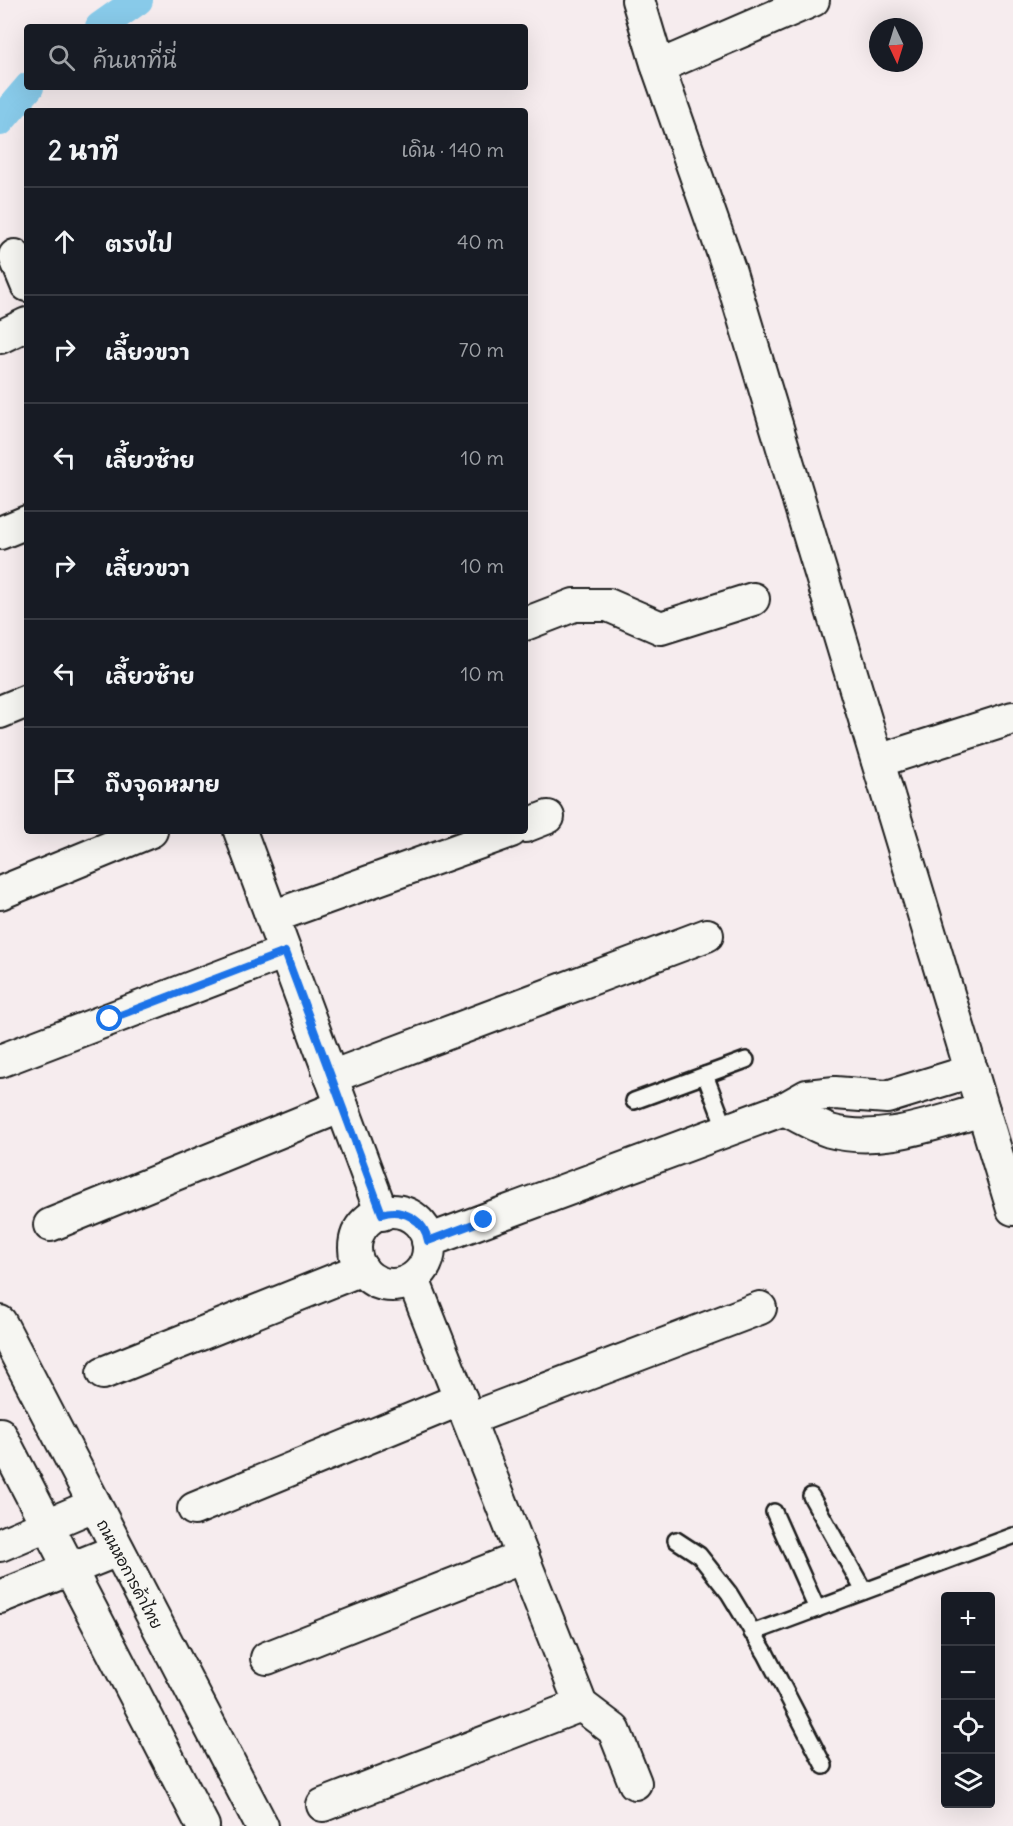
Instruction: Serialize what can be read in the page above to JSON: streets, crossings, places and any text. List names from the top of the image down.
{
  "streets": {
    "street": ["ถนนหอการค้าไทย"]
  },
  "north": "bottom",
  "page": {
    "search": "ค้นหาที่นี่",
    "heading": ["2 นาที", "เดิน · 140 m"],
    "list": [
      ["ตรงไป", "40 m"],
      ["เลี้ยวขวา", "70 m"],
      ["เลี้ยวซ้าย", "10 m"],
      ["เลี้ยวขวา", "10 m"],
      ["เลี้ยวซ้าย", "10 m"],
      "ถึงจุดหมาย"
    ],
    "map_buttons": ["+", "−"]
  }
}
